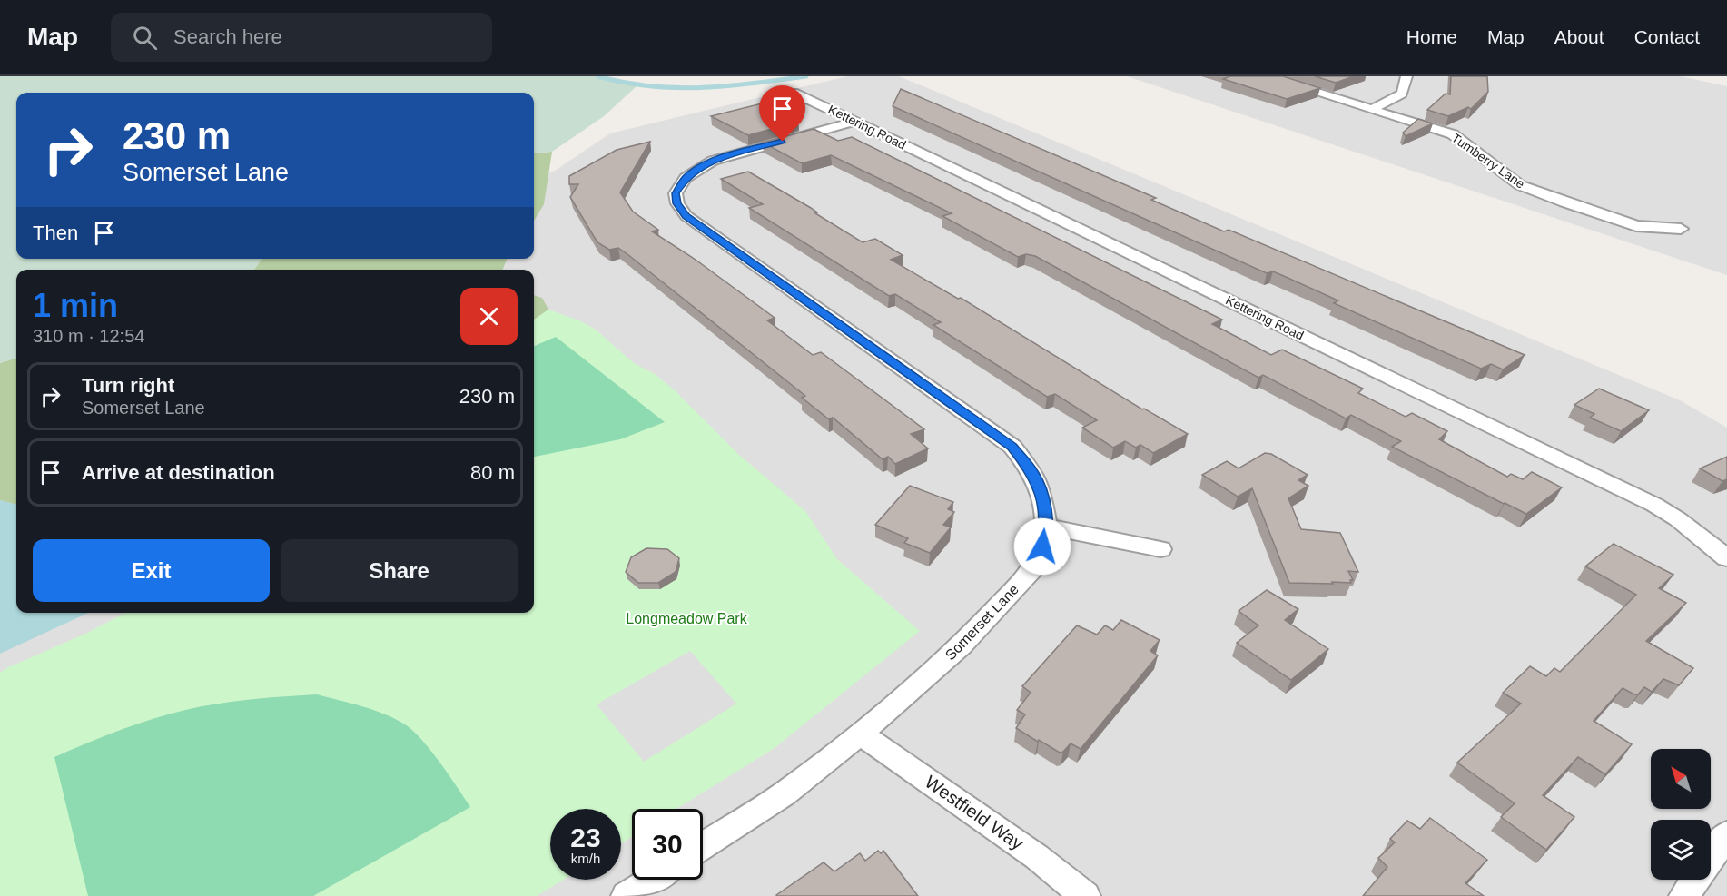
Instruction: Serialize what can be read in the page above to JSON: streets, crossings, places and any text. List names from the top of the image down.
{
  "streets": {
    "street": [
      "Kettering Road",
      "Tumberry Lane",
      "Somerset Lane",
      "Westfield Way"
    ]
  },
  "crossings": [
    ["Kettering Road", "Somerset Lane"],
    ["Somerset Lane", "Westfield Way"]
  ],
  "parks": ["Longmeadow Park"],
  "north": "top left",
  "page": {
    "header": "Map",
    "search": "Search here",
    "nav": [
      "Home",
      "Map",
      "About",
      "Contact"
    ],
    "turn": ["230 m", "Somerset Lane"],
    "then": "Then",
    "heading": ["1 min", "310 m · 12:54"],
    "list": [
      {
        "name": "Turn right",
        "note": "Somerset Lane",
        "value": "230 m"
      },
      {
        "name": "Arrive at destination",
        "value": "80 m"
      }
    ],
    "buttons": ["Exit", "Share"],
    "speed": "23 km/h",
    "limit": "30"
  }
}
